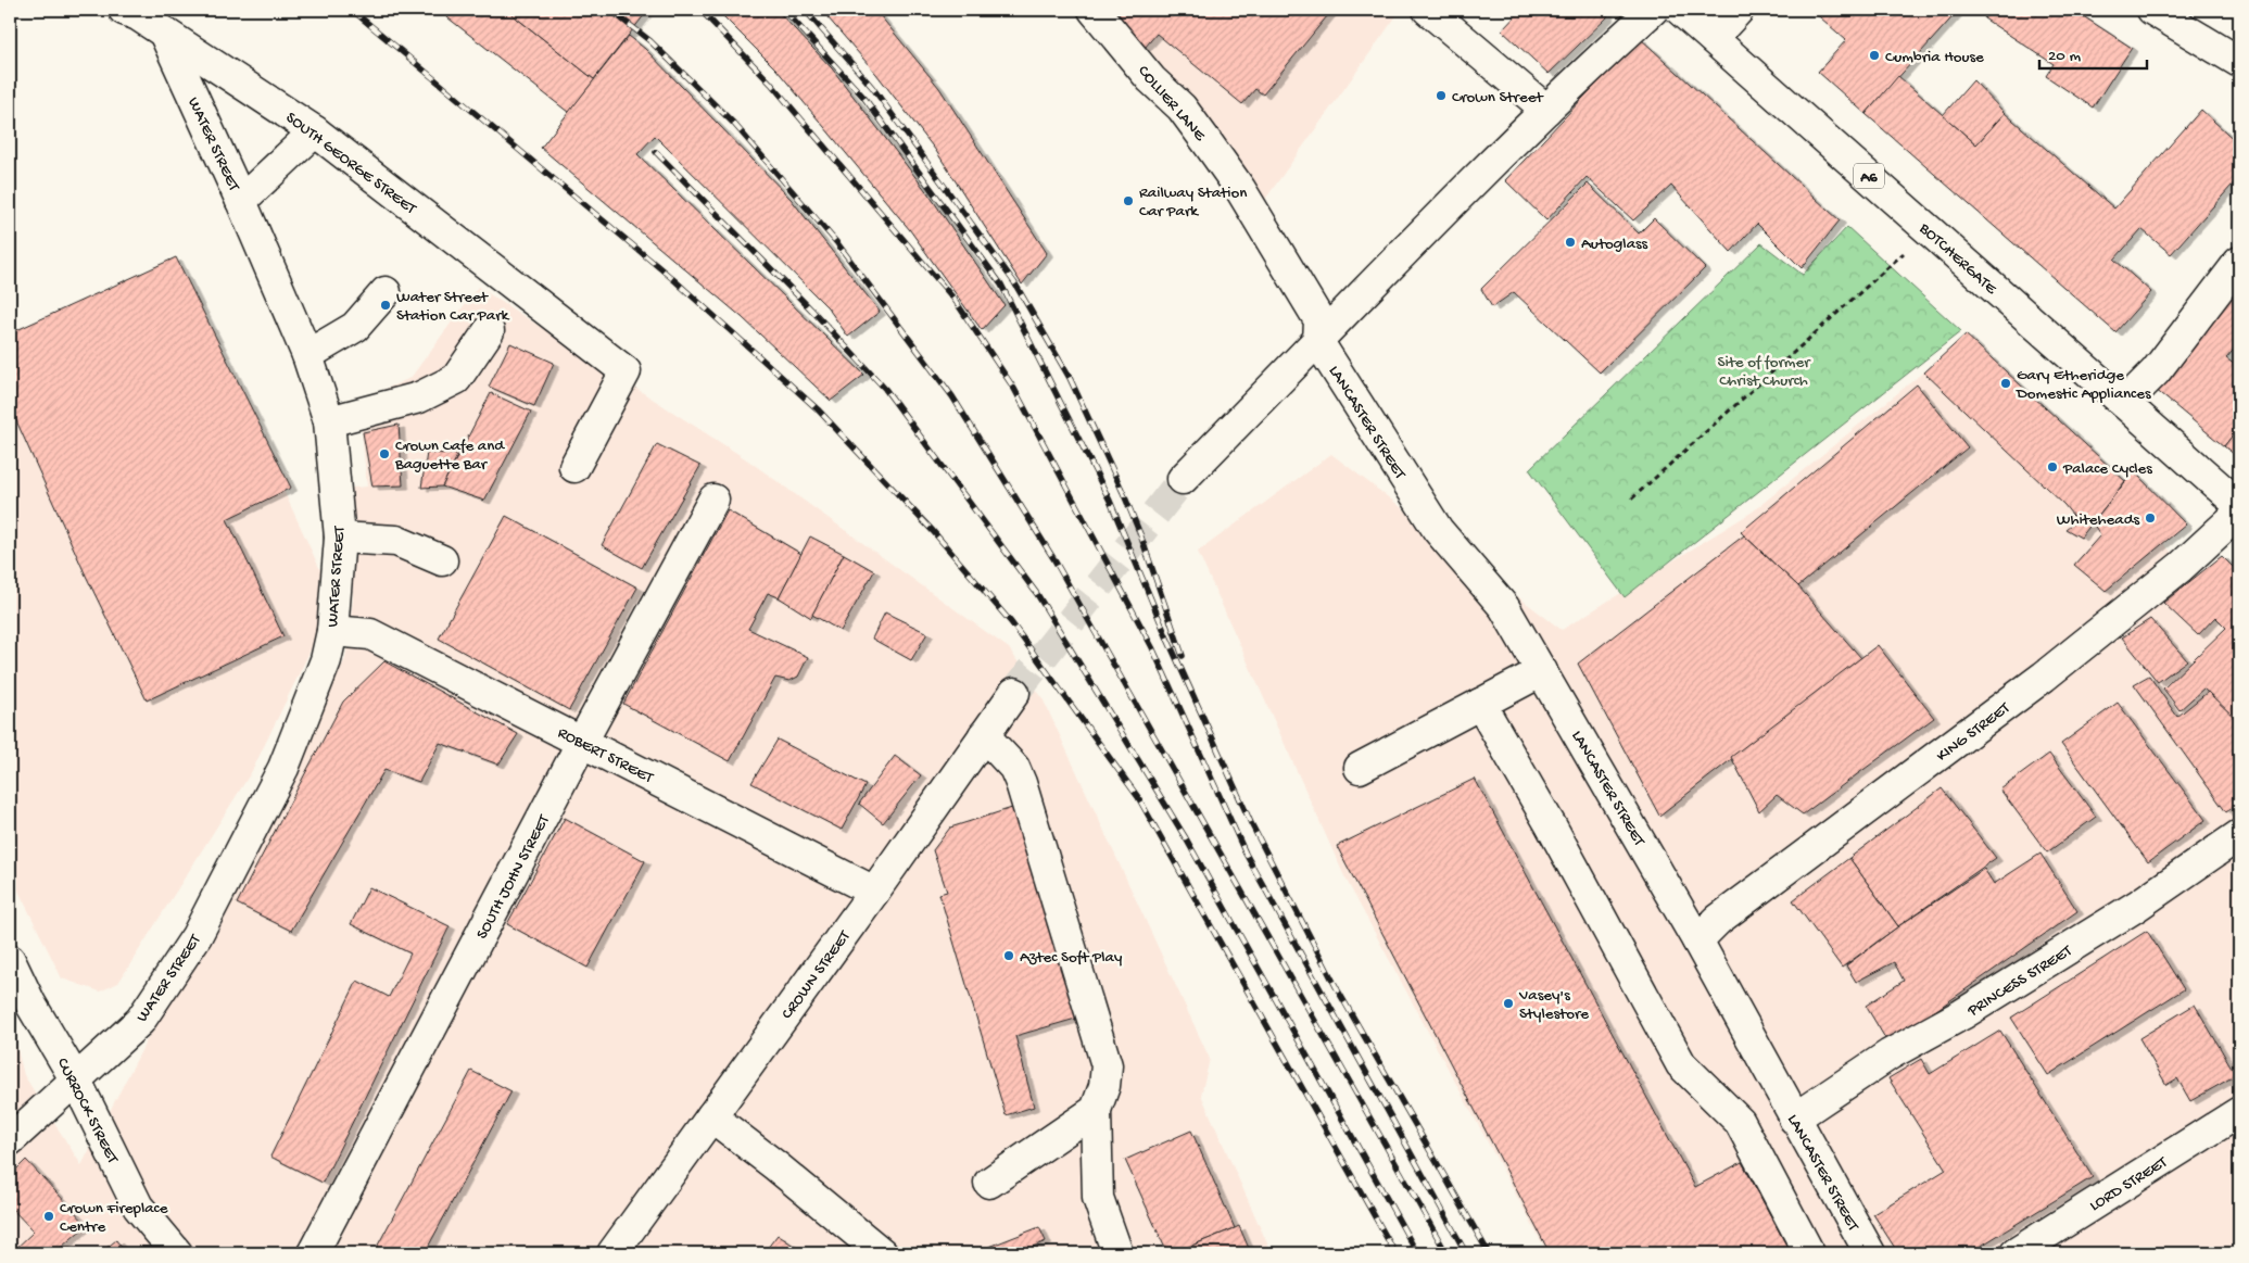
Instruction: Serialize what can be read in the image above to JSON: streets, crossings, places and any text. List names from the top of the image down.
{
  "streets": {
    "street": [
      "COLLIER LANE",
      "WATER STREET",
      "SOUTH GEORGE STREET",
      "A6",
      "BOTCHERGATE",
      "LANCASTER STREET",
      "KING STREET",
      "ROBERT STREET",
      "SOUTH JOHN STREET",
      "CROWN STREET",
      "PRINCESS STREET",
      "CURROCK STREET",
      "LORD STREET"
    ]
  },
  "crossings": [
    ["COLLIER LANE", "LANCASTER STREET"],
    ["WATER STREET", "SOUTH GEORGE STREET"],
    ["WATER STREET", "ROBERT STREET"],
    ["WATER STREET", "CURROCK STREET"],
    ["LANCASTER STREET", "KING STREET"],
    ["LANCASTER STREET", "PRINCESS STREET"],
    ["ROBERT STREET", "SOUTH JOHN STREET"],
    ["ROBERT STREET", "CROWN STREET"]
  ],
  "parks": ["Site of former Christ Church"],
  "places": [
    "Cumbria House",
    "Crown Street",
    "Railway Station Car Park",
    "Autoglass",
    "Water Street Station Car Park",
    "Gary Etheridge Domestic Appliances",
    "Crown Cafe and Baguette Bar",
    "Palace Cycles",
    "Whiteheads",
    "Aztec Soft Play",
    "Vasey's Stylestore",
    "Crown Fireplace Centre"
  ],
  "scale_bar": "20 m"
}
